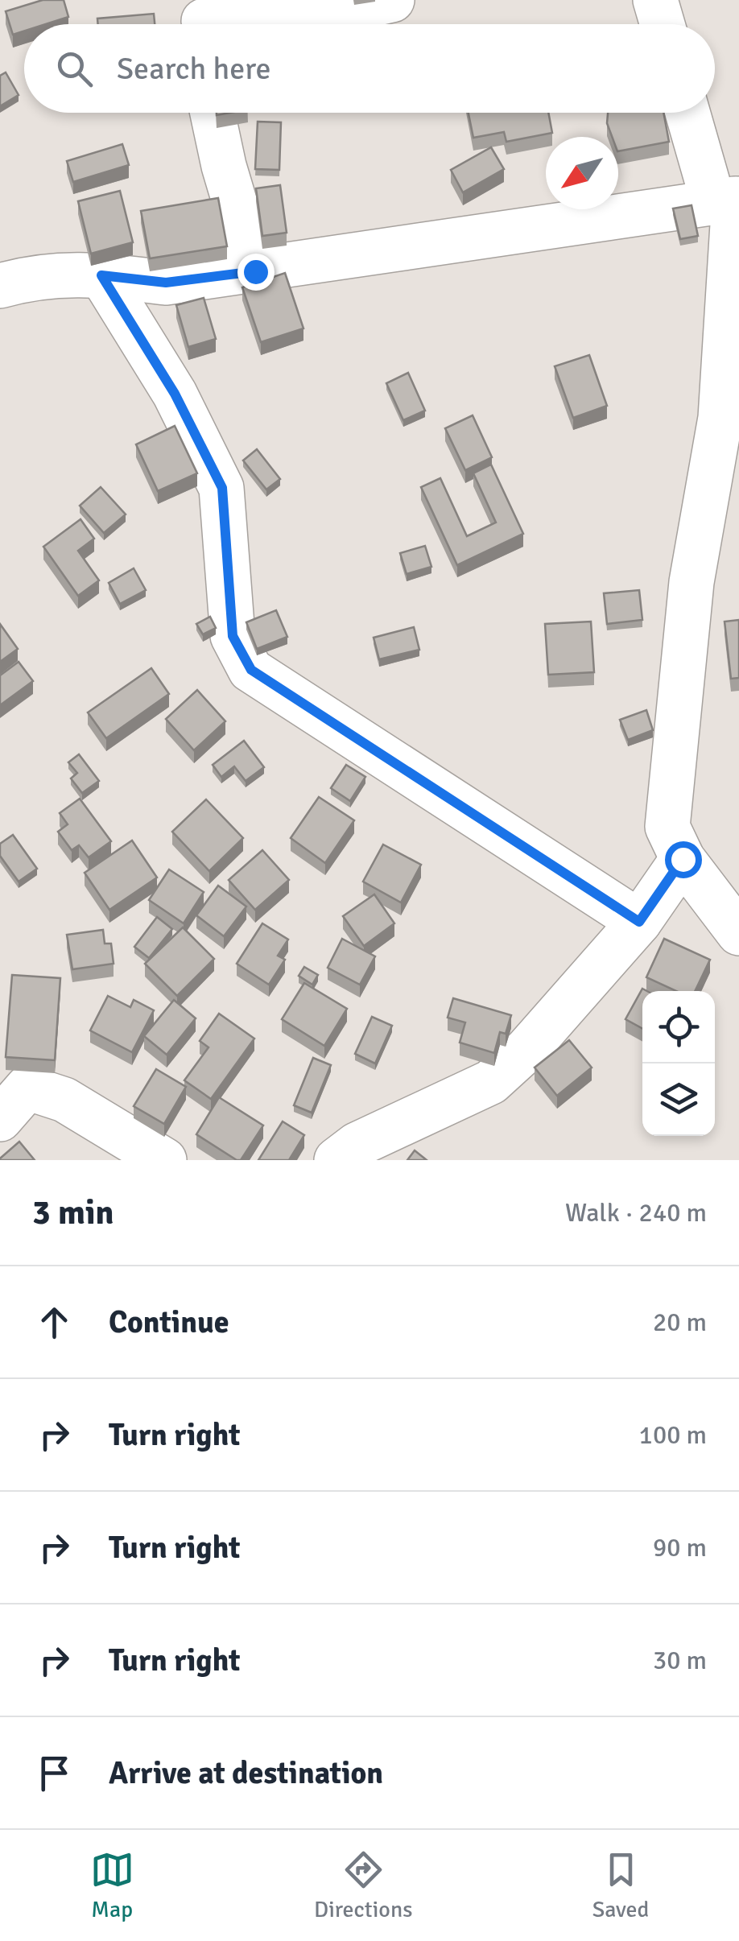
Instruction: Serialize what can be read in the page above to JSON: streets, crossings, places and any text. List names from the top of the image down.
{
  "north": "bottom left",
  "page": {
    "search": "Search here",
    "heading": ["3 min", "Walk · 240 m"],
    "list": [
      ["Continue", "20 m"],
      ["Turn right", "100 m"],
      ["Turn right", "90 m"],
      ["Turn right", "30 m"],
      "Arrive at destination"
    ],
    "nav": ["Map", "Directions", "Saved"]
  }
}
